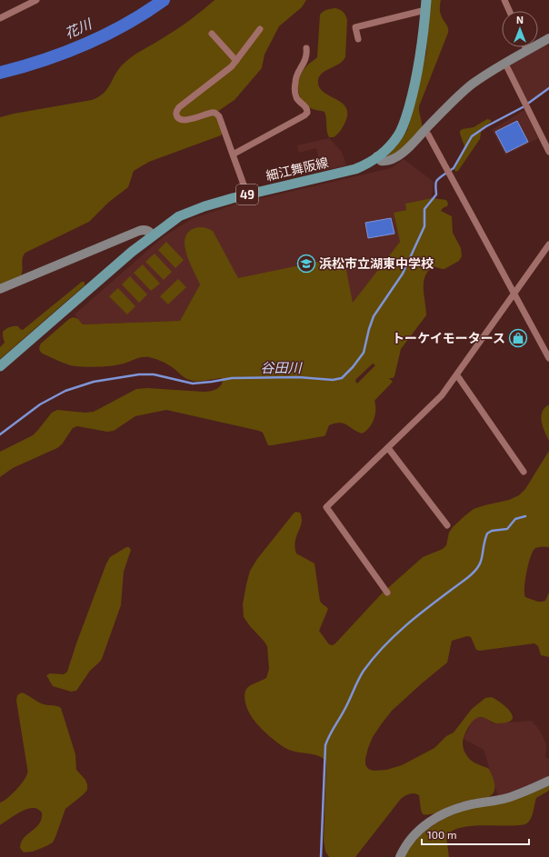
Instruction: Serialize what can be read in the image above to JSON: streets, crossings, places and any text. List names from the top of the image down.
{
  "streets": {
    "main road": ["細江舞阪線", "49"]
  },
  "water": ["花川", "谷田川"],
  "places": {
    "school or university": ["浜松市立湖東中学校"],
    "shop": ["トーケイモータース"]
  },
  "scale_bar": "100 m",
  "north": "top"
}
